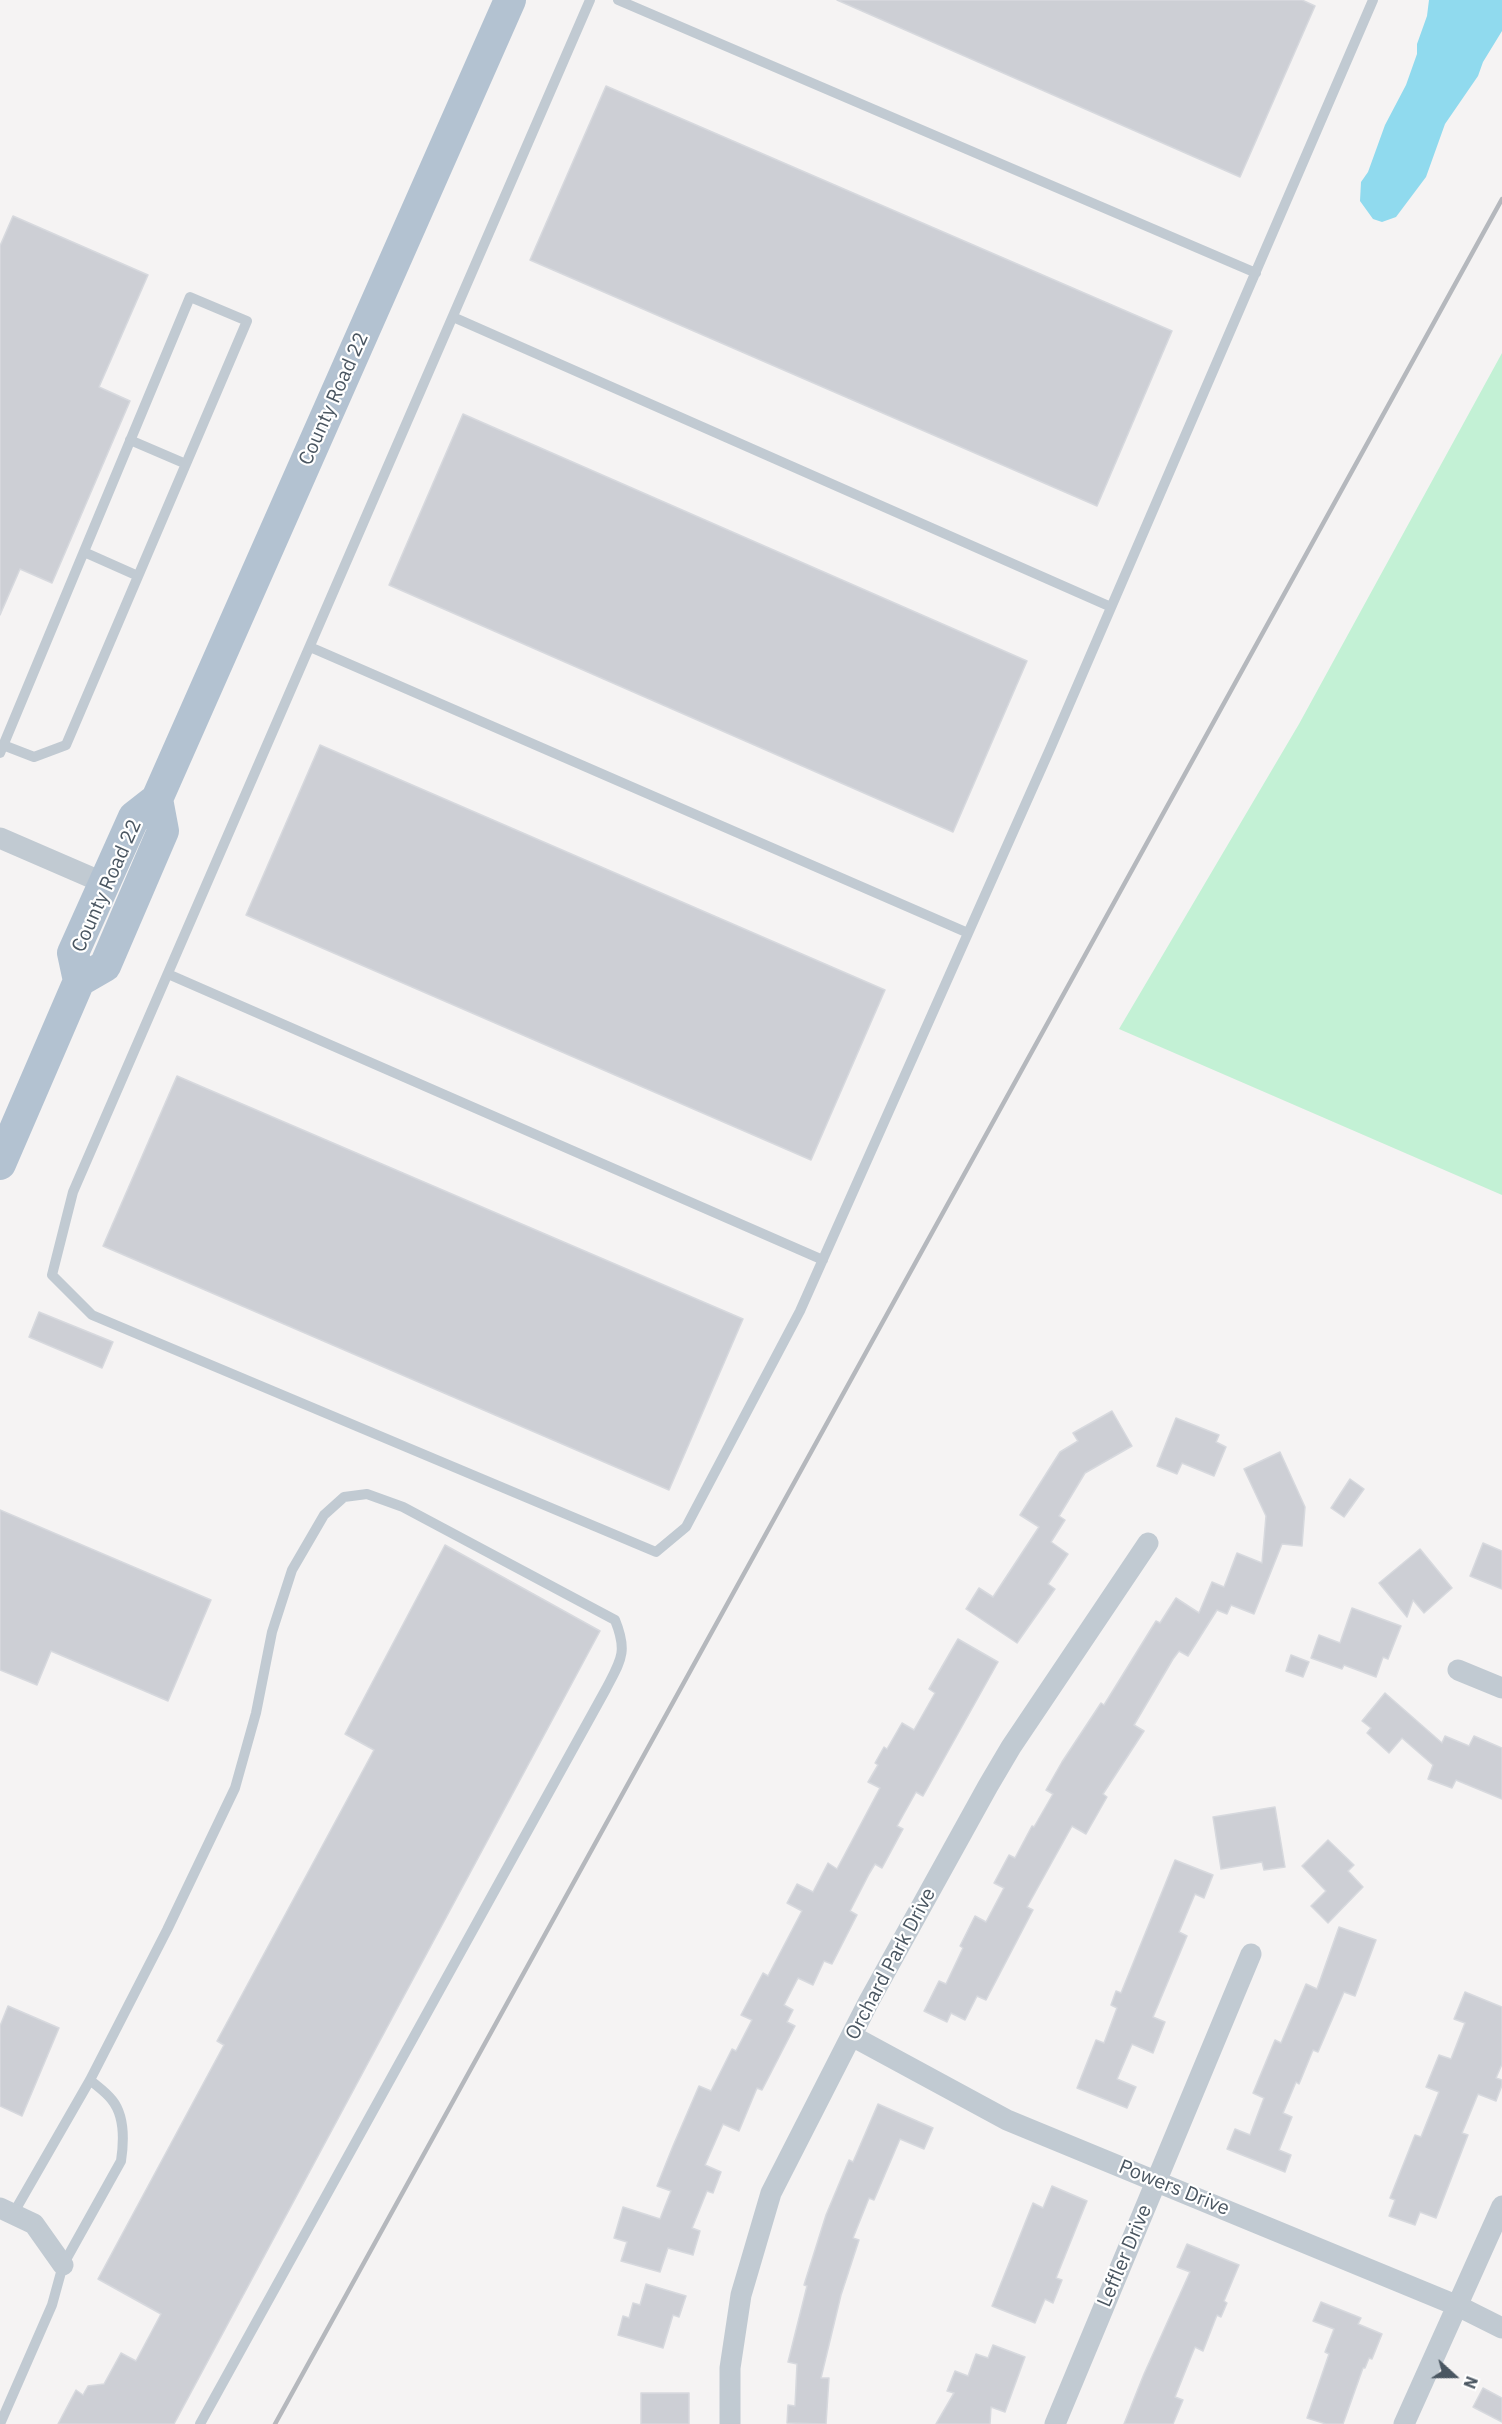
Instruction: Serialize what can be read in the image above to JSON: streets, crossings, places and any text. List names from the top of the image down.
{
  "streets": {
    "main road": ["County Road 22"],
    "street": ["Orchard Park Drive", "Powers Drive", "Leffler Drive"]
  },
  "crossings": [
    ["Orchard Park Drive", "Powers Drive"],
    ["Powers Drive", "Leffler Drive"]
  ],
  "north": "right"
}
